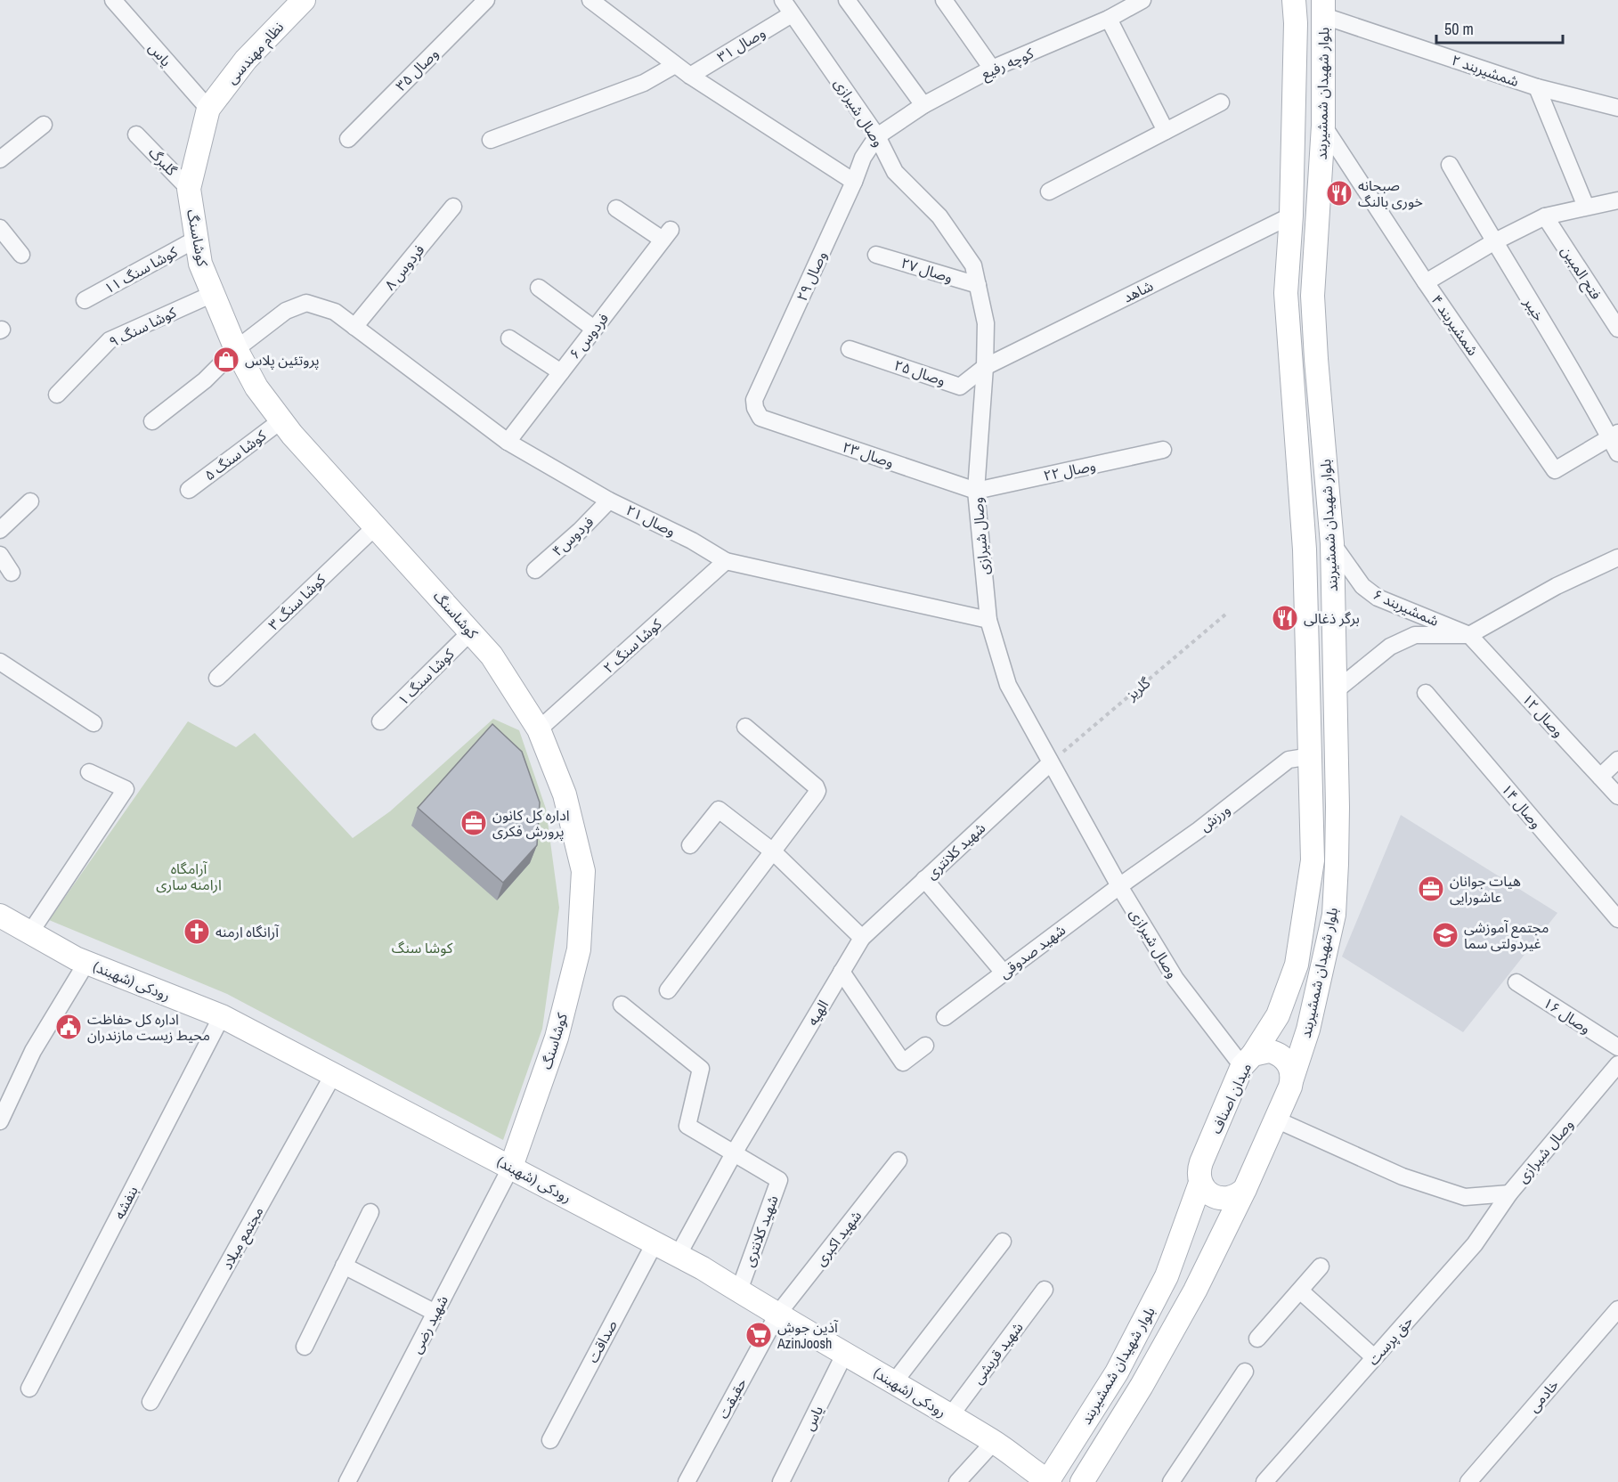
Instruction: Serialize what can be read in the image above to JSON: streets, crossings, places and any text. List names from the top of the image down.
{
  "streets": {
    "main road": [
      "نظام مهندسی",
      "بلوار شهیدان شمشیربند",
      "کوشاسنگ",
      "رودکی (شهبند)",
      "میدان اصناف"
    ],
    "street": [
      "وصال ۳۱",
      "یاس",
      "کوچه رفیع",
      "وصال ۳۵",
      "شمشیربند ۲",
      "وصال شیرازی",
      "گلبرگ",
      "فردوس ۸",
      "۱۱ کوشا سنگ",
      "وصال ۲۷",
      "فتح المبین",
      "وصال ۲۹",
      "شاهد",
      "خیبر",
      "شمشیربند ۴",
      "کوشا سنگ ۹",
      "فردوس ۶",
      "وصال ۲۵",
      "وصال ۲۳",
      "کوشا سنگ ۵",
      "وصال ۲۲",
      "وصال ۲۱",
      "فردوس۴",
      "کوشا سنگ ۳",
      "شمشیربند ۶",
      "کوشا سنگ ۲",
      "کوشا سنگ ۱",
      "وصال ۱۲",
      "وصال ۱۴",
      "ورزش",
      "شهید کلانتری",
      "شهید صدوقی",
      "الهیه",
      "وصال ۱۶",
      "بنفشه",
      "مجتمع میلاد",
      "شهید اکبری",
      "شهید رضی",
      "حق پرست",
      "صداقت",
      "شهید قریشی",
      "خادمی",
      "حقیقت"
    ],
    "path": ["گلریز"]
  },
  "crossings": [
    ["وصال ۳۱", "وصال شیرازی"],
    ["نظام مهندسی", "یاس"],
    ["نظام مهندسی", "کوشاسنگ"],
    ["یاس", "کوشاسنگ"],
    ["یاس", "رودکی (شهبند)"],
    ["کوچه رفیع", "وصال شیرازی"],
    ["کوچه رفیع", "وصال ۲۹"],
    ["شمشیربند ۲", "بلوار شهیدان شمشیربند"],
    ["بلوار شهیدان شمشیربند", "وصال شیرازی"],
    ["بلوار شهیدان شمشیربند", "شاهد"],
    ["بلوار شهیدان شمشیربند", "شمشیربند ۴"],
    ["بلوار شهیدان شمشیربند", "شمشیربند ۶"],
    ["بلوار شهیدان شمشیربند", "ورزش"],
    ["بلوار شهیدان شمشیربند", "رودکی (شهبند)"],
    ["بلوار شهیدان شمشیربند", "میدان اصناف"],
    ["وصال شیرازی", "وصال ۲۷"],
    ["وصال شیرازی", "وصال ۲۹"],
    ["وصال شیرازی", "شاهد"],
    ["وصال شیرازی", "وصال ۲۵"],
    ["وصال شیرازی", "وصال ۲۳"],
    ["وصال شیرازی", "وصال ۲۲"],
    ["وصال شیرازی", "وصال ۲۱"],
    ["وصال شیرازی", "گلریز"],
    ["وصال شیرازی", "ورزش"],
    ["وصال شیرازی", "شهید کلانتری"],
    ["وصال شیرازی", "شهید صدوقی"],
    ["وصال شیرازی", "میدان اصناف"],
    ["وصال شیرازی", "حق پرست"],
    ["گلبرگ", "کوشاسنگ"],
    ["کوشاسنگ", "۱۱ کوشا سنگ"],
    ["کوشاسنگ", "کوشا سنگ ۹"],
    ["کوشاسنگ", "کوشا سنگ ۵"],
    ["کوشاسنگ", "وصال ۲۱"],
    ["کوشاسنگ", "کوشا سنگ ۳"],
    ["کوشاسنگ", "کوشا سنگ ۲"],
    ["کوشاسنگ", "کوشا سنگ ۱"],
    ["کوشاسنگ", "رودکی (شهبند)"],
    ["کوشاسنگ", "شهید رضی"],
    ["فردوس ۸", "وصال ۲۱"],
    ["وصال ۲۹", "وصال ۲۳"],
    ["شاهد", "وصال ۲۵"],
    ["خیبر", "شمشیربند ۴"],
    ["فردوس ۶", "وصال ۲۱"],
    ["وصال ۲۳", "وصال ۲۲"],
    ["وصال ۲۱", "فردوس۴"],
    ["وصال ۲۱", "کوشا سنگ ۲"],
    ["شمشیربند ۶", "وصال ۱۲"],
    ["گلریز", "شهید کلانتری"],
    ["ورزش", "شهید صدوقی"],
    ["شهید کلانتری", "رودکی (شهبند)"],
    ["شهید کلانتری", "الهیه"],
    ["رودکی (شهبند)", "الهیه"],
    ["رودکی (شهبند)", "بنفشه"],
    ["رودکی (شهبند)", "مجتمع میلاد"],
    ["رودکی (شهبند)", "شهید اکبری"],
    ["رودکی (شهبند)", "شهید رضی"],
    ["رودکی (شهبند)", "صداقت"],
    ["رودکی (شهبند)", "شهید قریشی"],
    ["رودکی (شهبند)", "حقیقت"],
    ["شهید اکبری", "حقیقت"]
  ],
  "parks": ["آرامگاه ارامنه ساری", "کوشا سنگ"],
  "places": {
    "restaurant": ["صبحانه خوری بالنگ", "برگر ذغالی"],
    "shop": ["پروتئین پلاس"],
    "office": ["اداره کل کانون پرورش فکری", "هیات جوانان عاشورایی"],
    "church": ["آرانگاه ارمنه"],
    "school or university": ["مجتمع آموزشی غیردولتی سما"],
    "public building": ["اداره کل حفاظت محیط زیست مازندران"],
    "supermarket": ["آذین جوش AzinJoosh"]
  },
  "scale_bar": "50 m"
}
